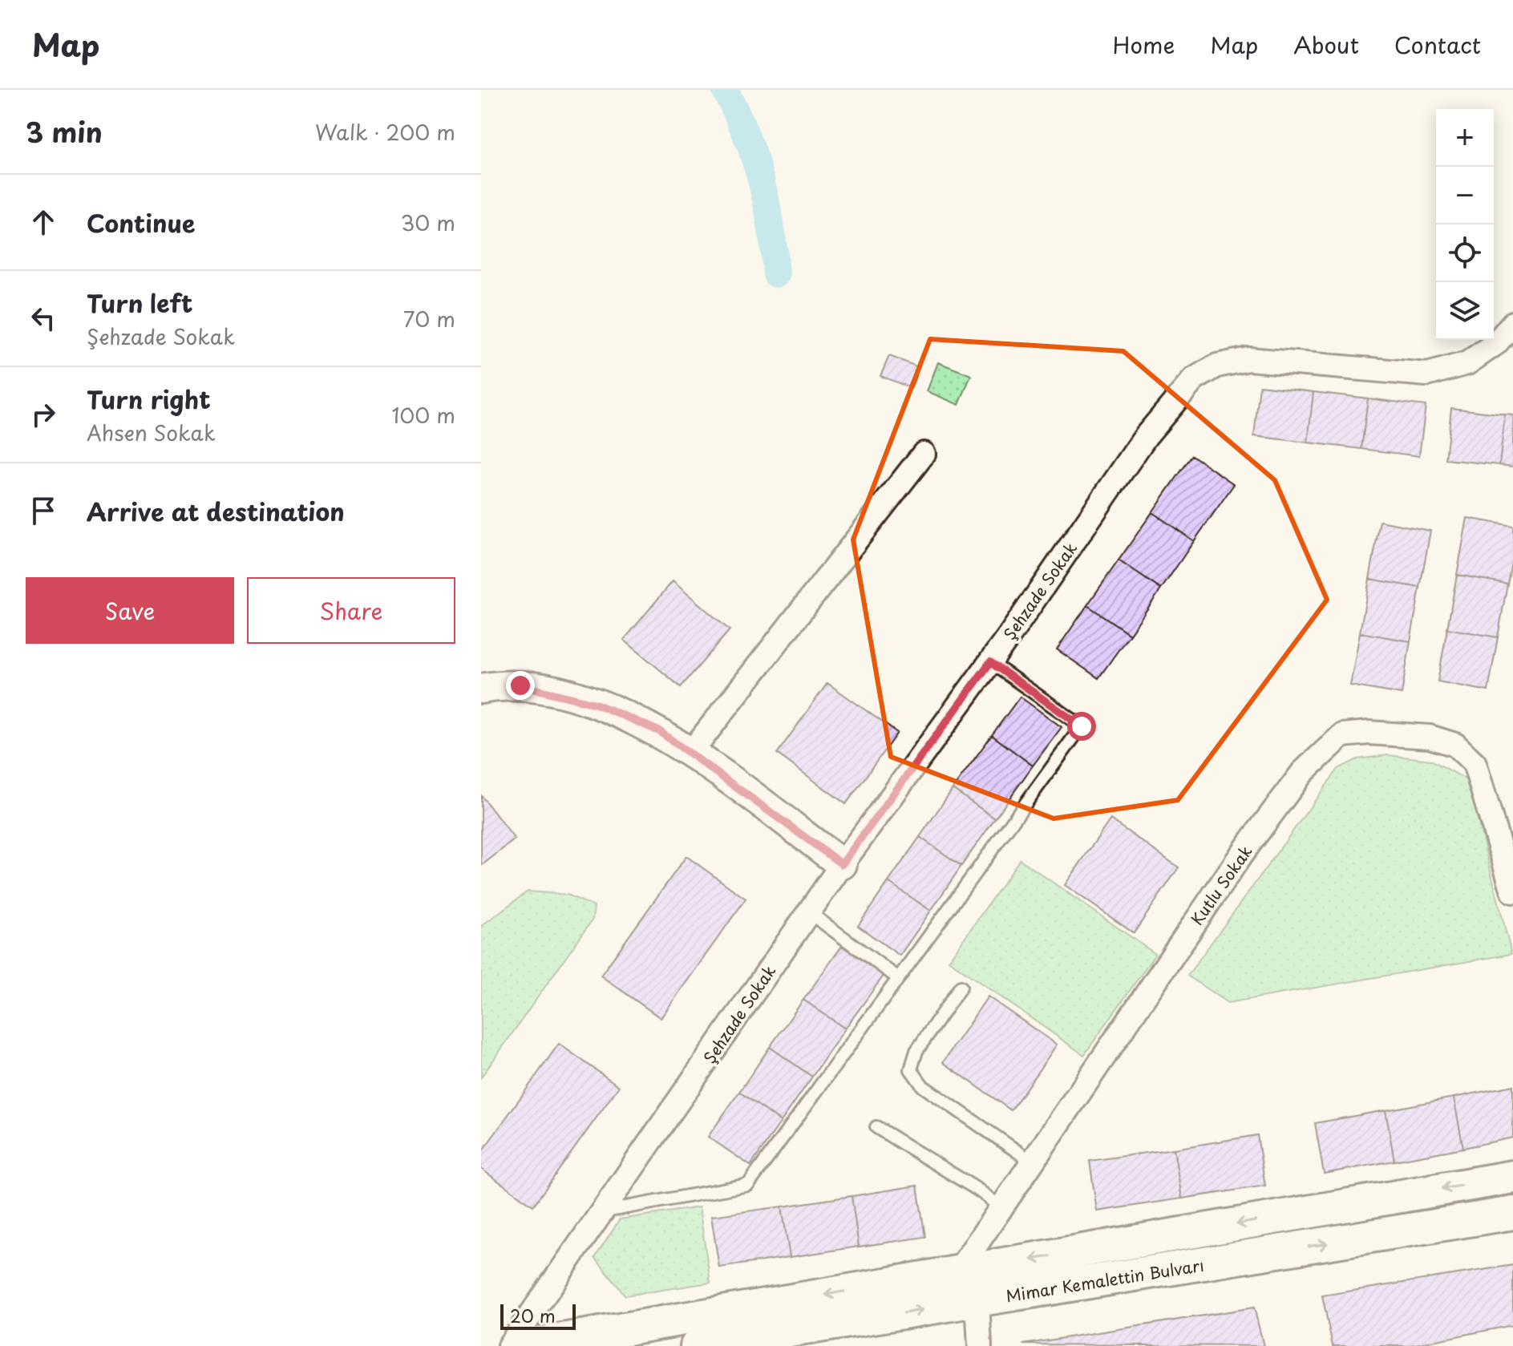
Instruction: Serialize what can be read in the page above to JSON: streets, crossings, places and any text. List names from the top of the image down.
{
  "streets": {
    "main road": ["Mimar Kemalettin Bulvarı"],
    "street": ["Şehzade Sokak", "Kutlu Sokak"]
  },
  "scale_bar": "20 m",
  "page": {
    "header": "Map",
    "nav": [
      "Home",
      "Map",
      "About",
      "Contact"
    ],
    "heading": ["3 min", "Walk · 200 m"],
    "map_buttons": ["+", "−"],
    "list": [
      ["Continue", "30 m"],
      ["Turn left", "Şehzade Sokak", "70 m"],
      ["Turn right", "Ahsen Sokak", "100 m"],
      "Arrive at destination"
    ],
    "buttons": ["Save", "Share"],
    "scale": "20 m"
  }
}
